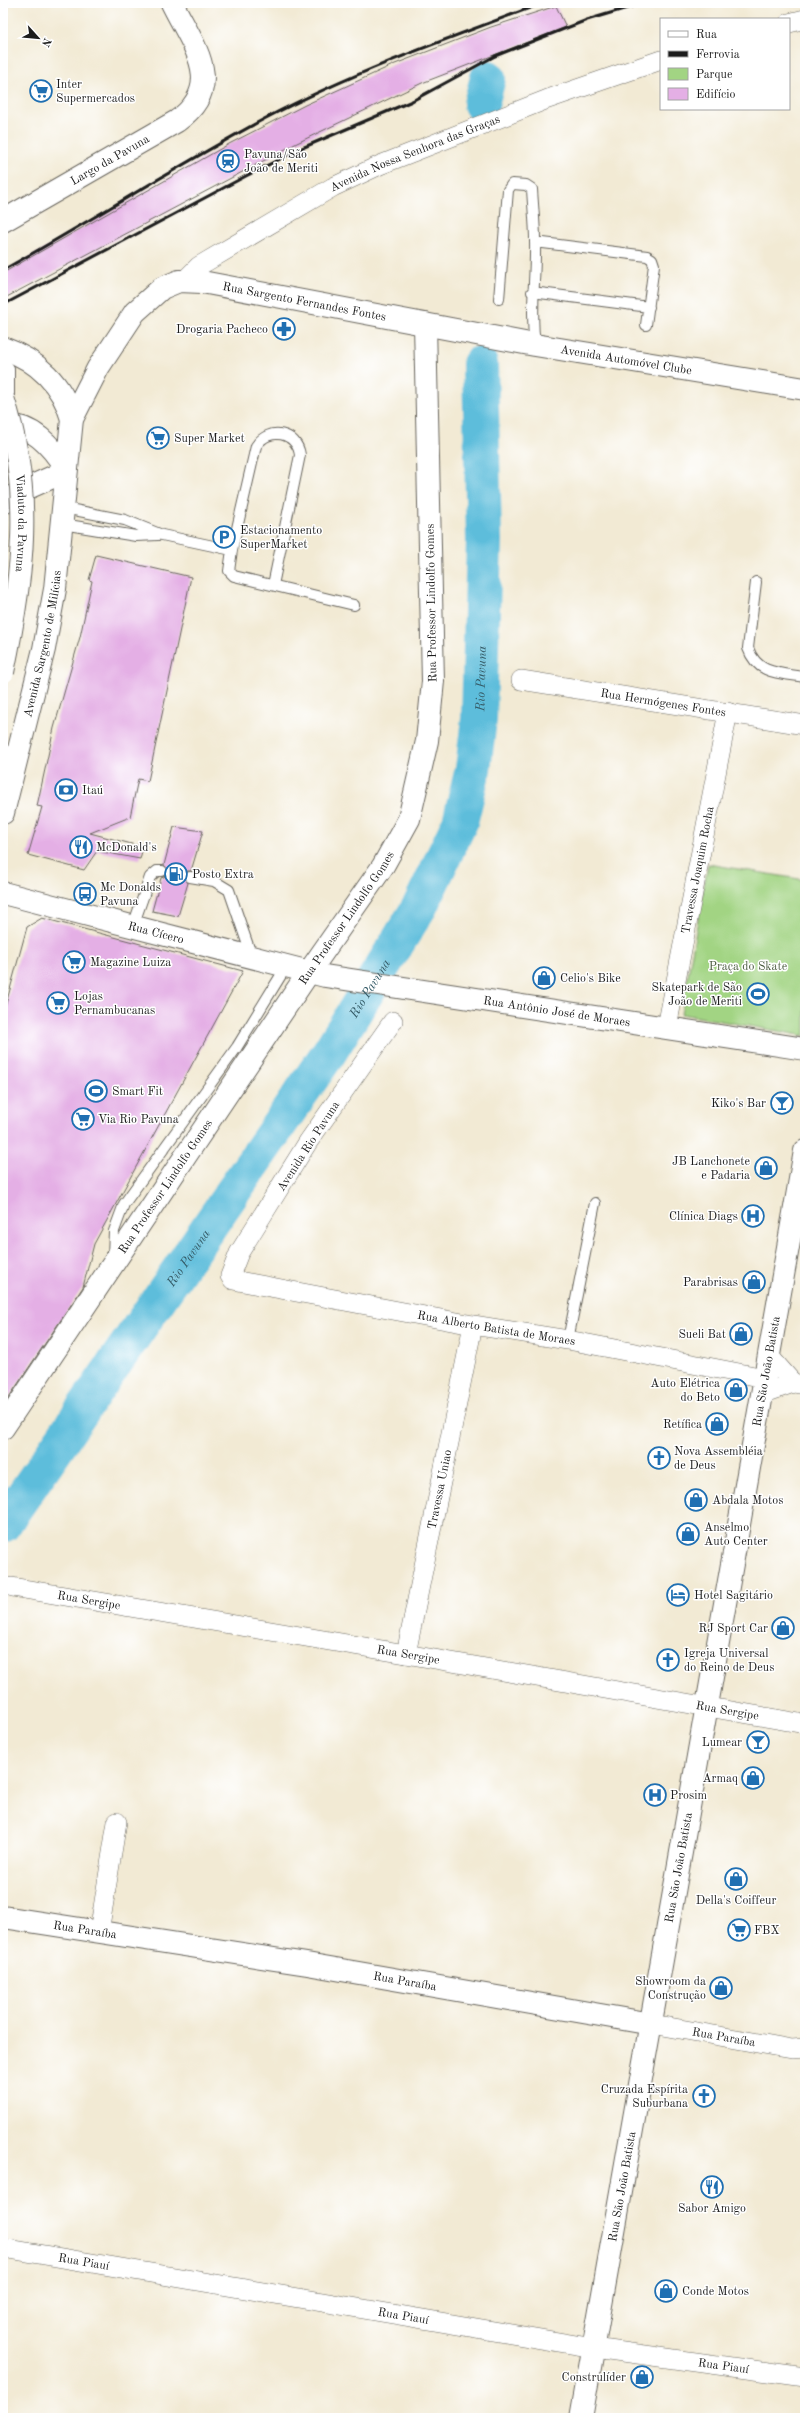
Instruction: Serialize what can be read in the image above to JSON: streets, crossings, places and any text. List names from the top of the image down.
{
  "streets": {
    "main road": [
      "Largo da Pavuna",
      "Rua Sargento Fernandes Fontes",
      "Avenida Automóvel Clube",
      "Viaduto da Pavuna",
      "Rua Professor Lindolfo Gomes",
      "Avenida Sargento de Milícias",
      "Rua Cícero",
      "Rua Antônio José de Moraes",
      "Rua São João Batista",
      "Rua Paraíba"
    ],
    "street": [
      "Avenida Nossa Senhora das Graças",
      "Rua Hermógenes Fontes",
      "Travessa Joaquim Rocha",
      "Avenida Rio Pavuna",
      "Rua Alberto Batista de Moraes",
      "Travessa Uniao",
      "Rua Sergipe",
      "Rua Piauí"
    ]
  },
  "crossings": [
    ["Avenida Nossa Senhora das Graças", "Rua Sargento Fernandes Fontes"],
    ["Rua Sargento Fernandes Fontes", "Avenida Automóvel Clube"],
    ["Rua Sargento Fernandes Fontes", "Rua Professor Lindolfo Gomes"],
    ["Rua Sargento Fernandes Fontes", "Avenida Sargento de Milícias"],
    ["Rua Professor Lindolfo Gomes", "Rua Cícero"],
    ["Rua Professor Lindolfo Gomes", "Rua Antônio José de Moraes"],
    ["Rua Hermógenes Fontes", "Travessa Joaquim Rocha"],
    ["Travessa Joaquim Rocha", "Rua Antônio José de Moraes"],
    ["Rua Cícero", "Rua Antônio José de Moraes"],
    ["Avenida Rio Pavuna", "Rua Alberto Batista de Moraes"],
    ["Rua Alberto Batista de Moraes", "Rua São João Batista"],
    ["Rua Alberto Batista de Moraes", "Travessa Uniao"],
    ["Rua São João Batista", "Rua Sergipe"],
    ["Rua São João Batista", "Rua Paraíba"],
    ["Rua São João Batista", "Rua Piauí"],
    ["Travessa Uniao", "Rua Sergipe"]
  ],
  "water": ["Rio Pavuna"],
  "parks": ["Praça do Skate"],
  "places": {
    "supermarket": [
      "Inter Supermercados",
      "Super Market",
      "Magazine Luiza",
      "Lojas Pernambucanas",
      "Via Rio Pavuna",
      "FBX"
    ],
    "station": ["Pavuna/São João de Meriti"],
    "pharmacy": ["Drogaria Pacheco"],
    "parking": ["Estacionamento SuperMarket"],
    "bank": ["Itaú"],
    "restaurant": ["McDonald's", "Sabor Amigo"],
    "fuel station": ["Posto Extra"],
    "bus stop": ["Mc Donalds Pavuna"],
    "shop": [
      "Celio's Bike",
      "JB Lanchonete e Padaria",
      "Parabrisas",
      "Sueli Bat",
      "Auto Elétrica do Beto",
      "Retífica",
      "Abdala Motos",
      "Anselmo Auto Center",
      "RJ Sport Car",
      "Armaq",
      "Della's Coiffeur",
      "Showroom da Construção",
      "Conde Motos",
      "Construlíder"
    ],
    "sports": ["Skatepark de São João de Meriti", "Smart Fit"],
    "bar": ["Kiko's Bar", "Lumear"],
    "hospital": ["Clínica Diags", "Prosim"],
    "church": ["Nova Assembléia de Deus", "Igreja Universal do Reino de Deus", "Cruzada Espírita Suburbana"],
    "hotel": ["Hotel Sagitário"]
  },
  "legend": [
    "Rua",
    "Ferrovia",
    "Parque",
    "Edifício"
  ],
  "north": "bottom right"
}
